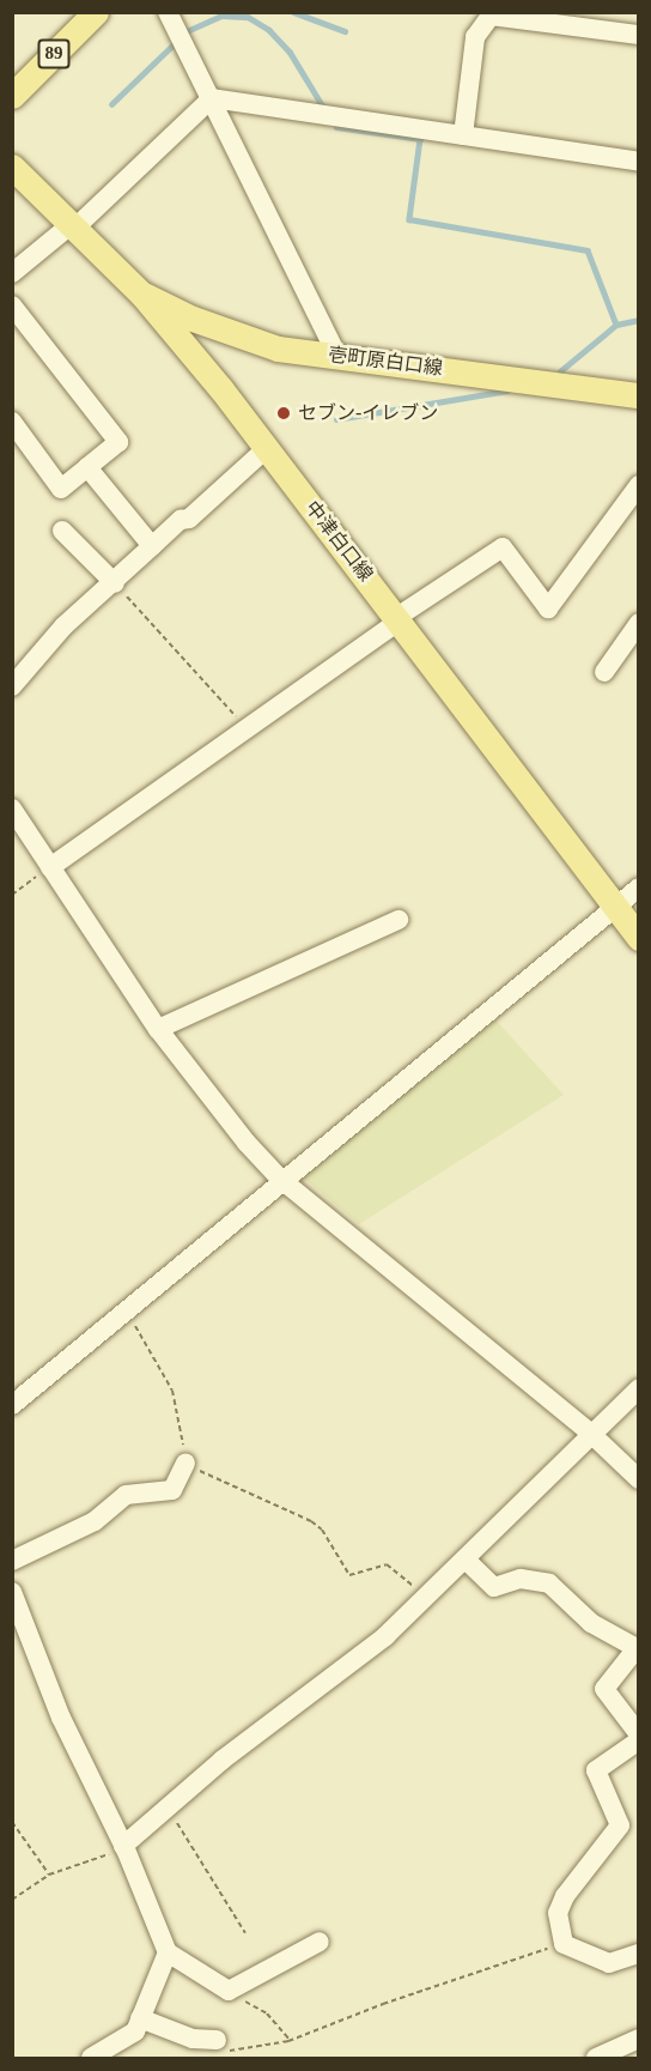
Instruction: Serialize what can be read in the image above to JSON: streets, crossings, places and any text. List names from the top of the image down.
{
  "streets": {
    "main road": ["89", "壱町原白口線", "中津白口線"]
  },
  "crossings": [
    ["壱町原白口線", "中津白口線"]
  ],
  "places": ["セブン-イレブン"]
}
